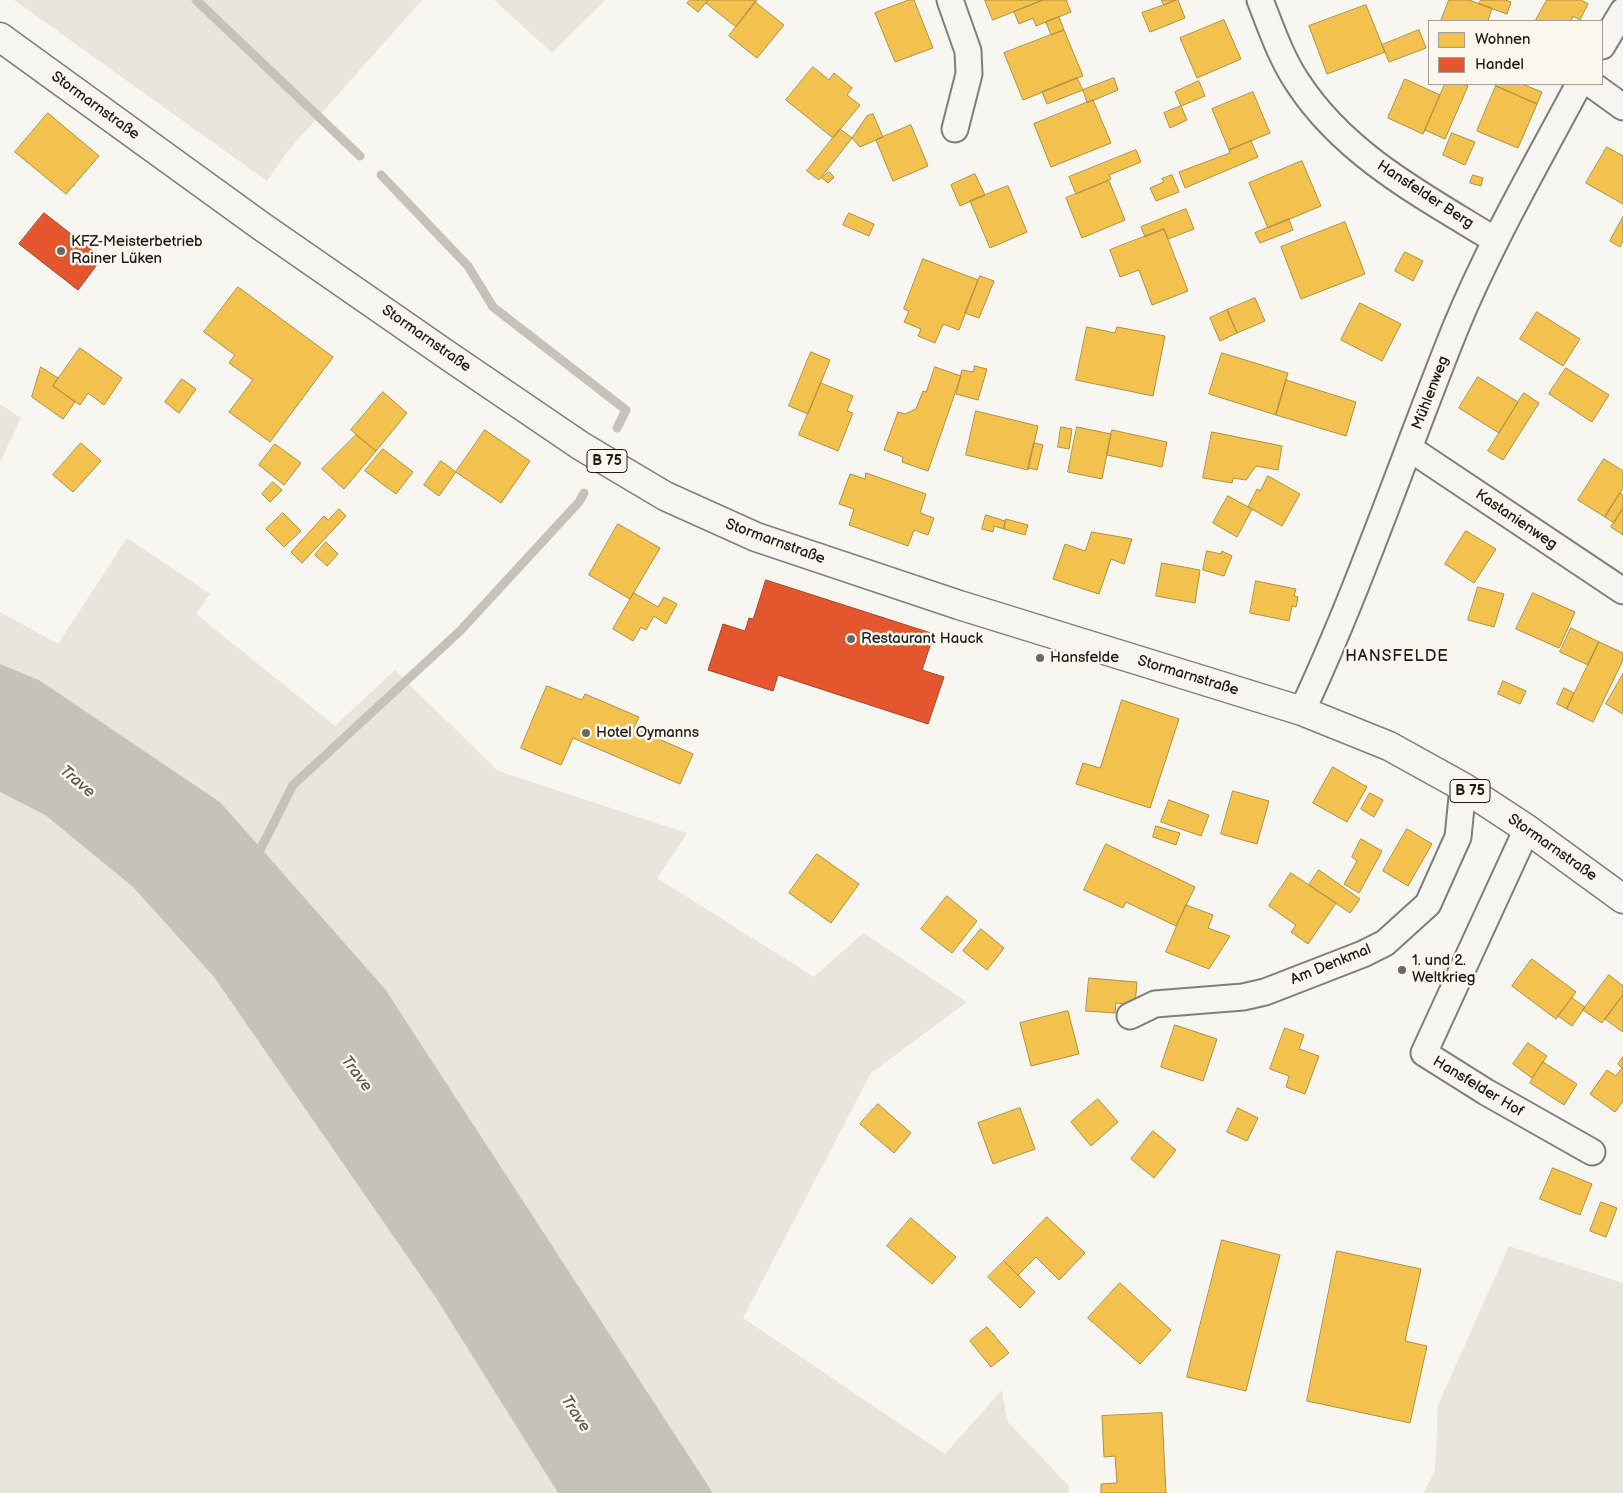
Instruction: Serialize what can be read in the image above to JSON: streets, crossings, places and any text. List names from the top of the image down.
{
  "streets": {
    "main road": ["Stormarnstraße", "B 75"],
    "street": [
      "Hansfelder Berg",
      "Mühlenweg",
      "Kastanienweg",
      "Am Denkmal",
      "Hansfelder Hof"
    ]
  },
  "crossings": [
    ["Stormarnstraße", "Mühlenweg"],
    ["Stormarnstraße", "Am Denkmal"],
    ["Stormarnstraße", "Hansfelder Hof"],
    ["Hansfelder Berg", "Mühlenweg"],
    ["Mühlenweg", "Kastanienweg"]
  ],
  "districts": ["HANSFELDE"],
  "water": ["Trave"],
  "places": [
    "KFZ-Meisterbetrieb Rainer Lüken",
    "Restaurant Hauck",
    "Hansfelde",
    "Hotel Oymanns",
    "1. und 2. Weltkrieg"
  ],
  "legend": ["Wohnen", "Handel"]
}
